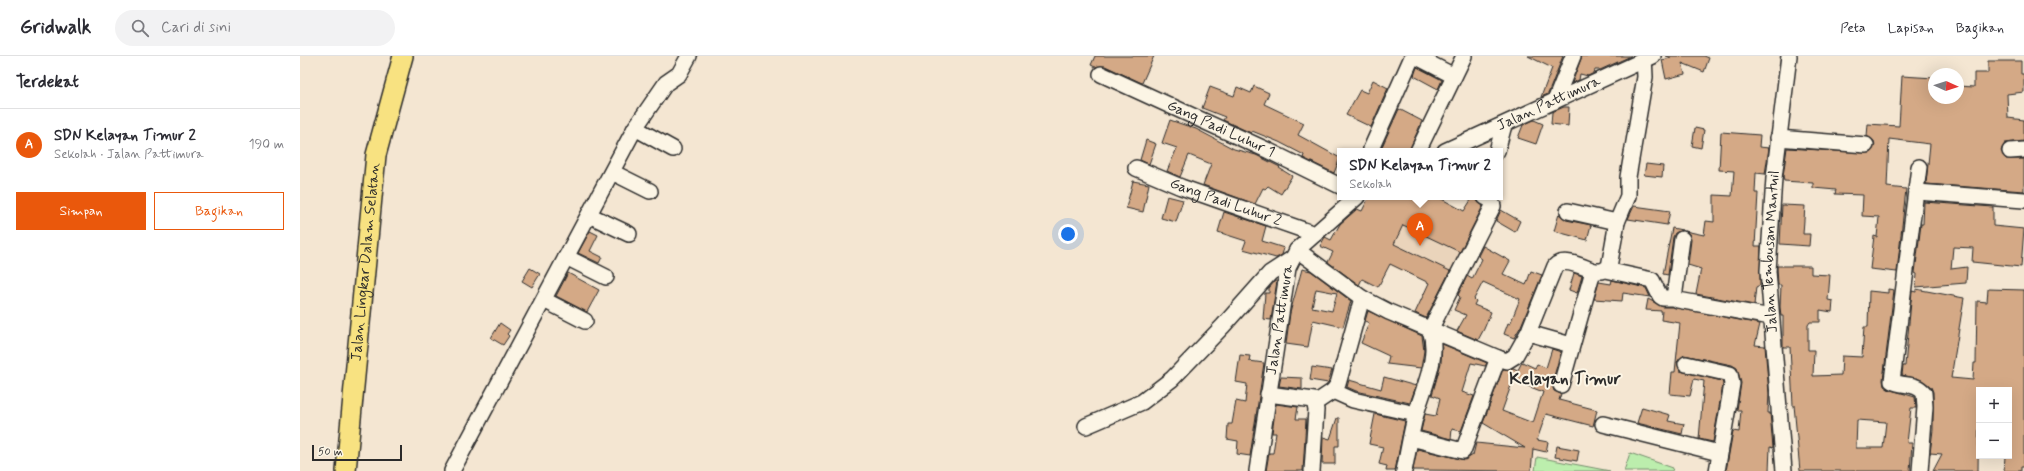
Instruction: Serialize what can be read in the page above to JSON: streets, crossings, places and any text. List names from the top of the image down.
{
  "streets": {
    "main road": ["Jalan Lingkar Dalam Selatan"],
    "street": [
      "Jalan Pattimura",
      "Gang Padi Luhur 1",
      "Gang Padi Luhur 2",
      "Jalan Tembusan Mantuil"
    ]
  },
  "crossings": [
    ["Jalan Pattimura", "Gang Padi Luhur 2"]
  ],
  "districts": ["Kelayan Timur"],
  "scale_bar": "50 m",
  "north": "right",
  "page": {
    "header": "Gridwalk",
    "search": "Cari di sini",
    "nav": ["Peta", "Lapisan", "Bagikan"],
    "heading": "Terdekat",
    "list": [
      {
        "mark": "A",
        "name": "SDN Kelayan Timur 2",
        "note": "Sekolah · Jalan Pattimura",
        "value": "190 m"
      }
    ],
    "popup": ["SDN Kelayan Timur 2", "Sekolah"],
    "buttons": ["Simpan", "Bagikan"],
    "pins": "A",
    "map_buttons": ["+", "−"],
    "scale": "50 m"
  }
}
